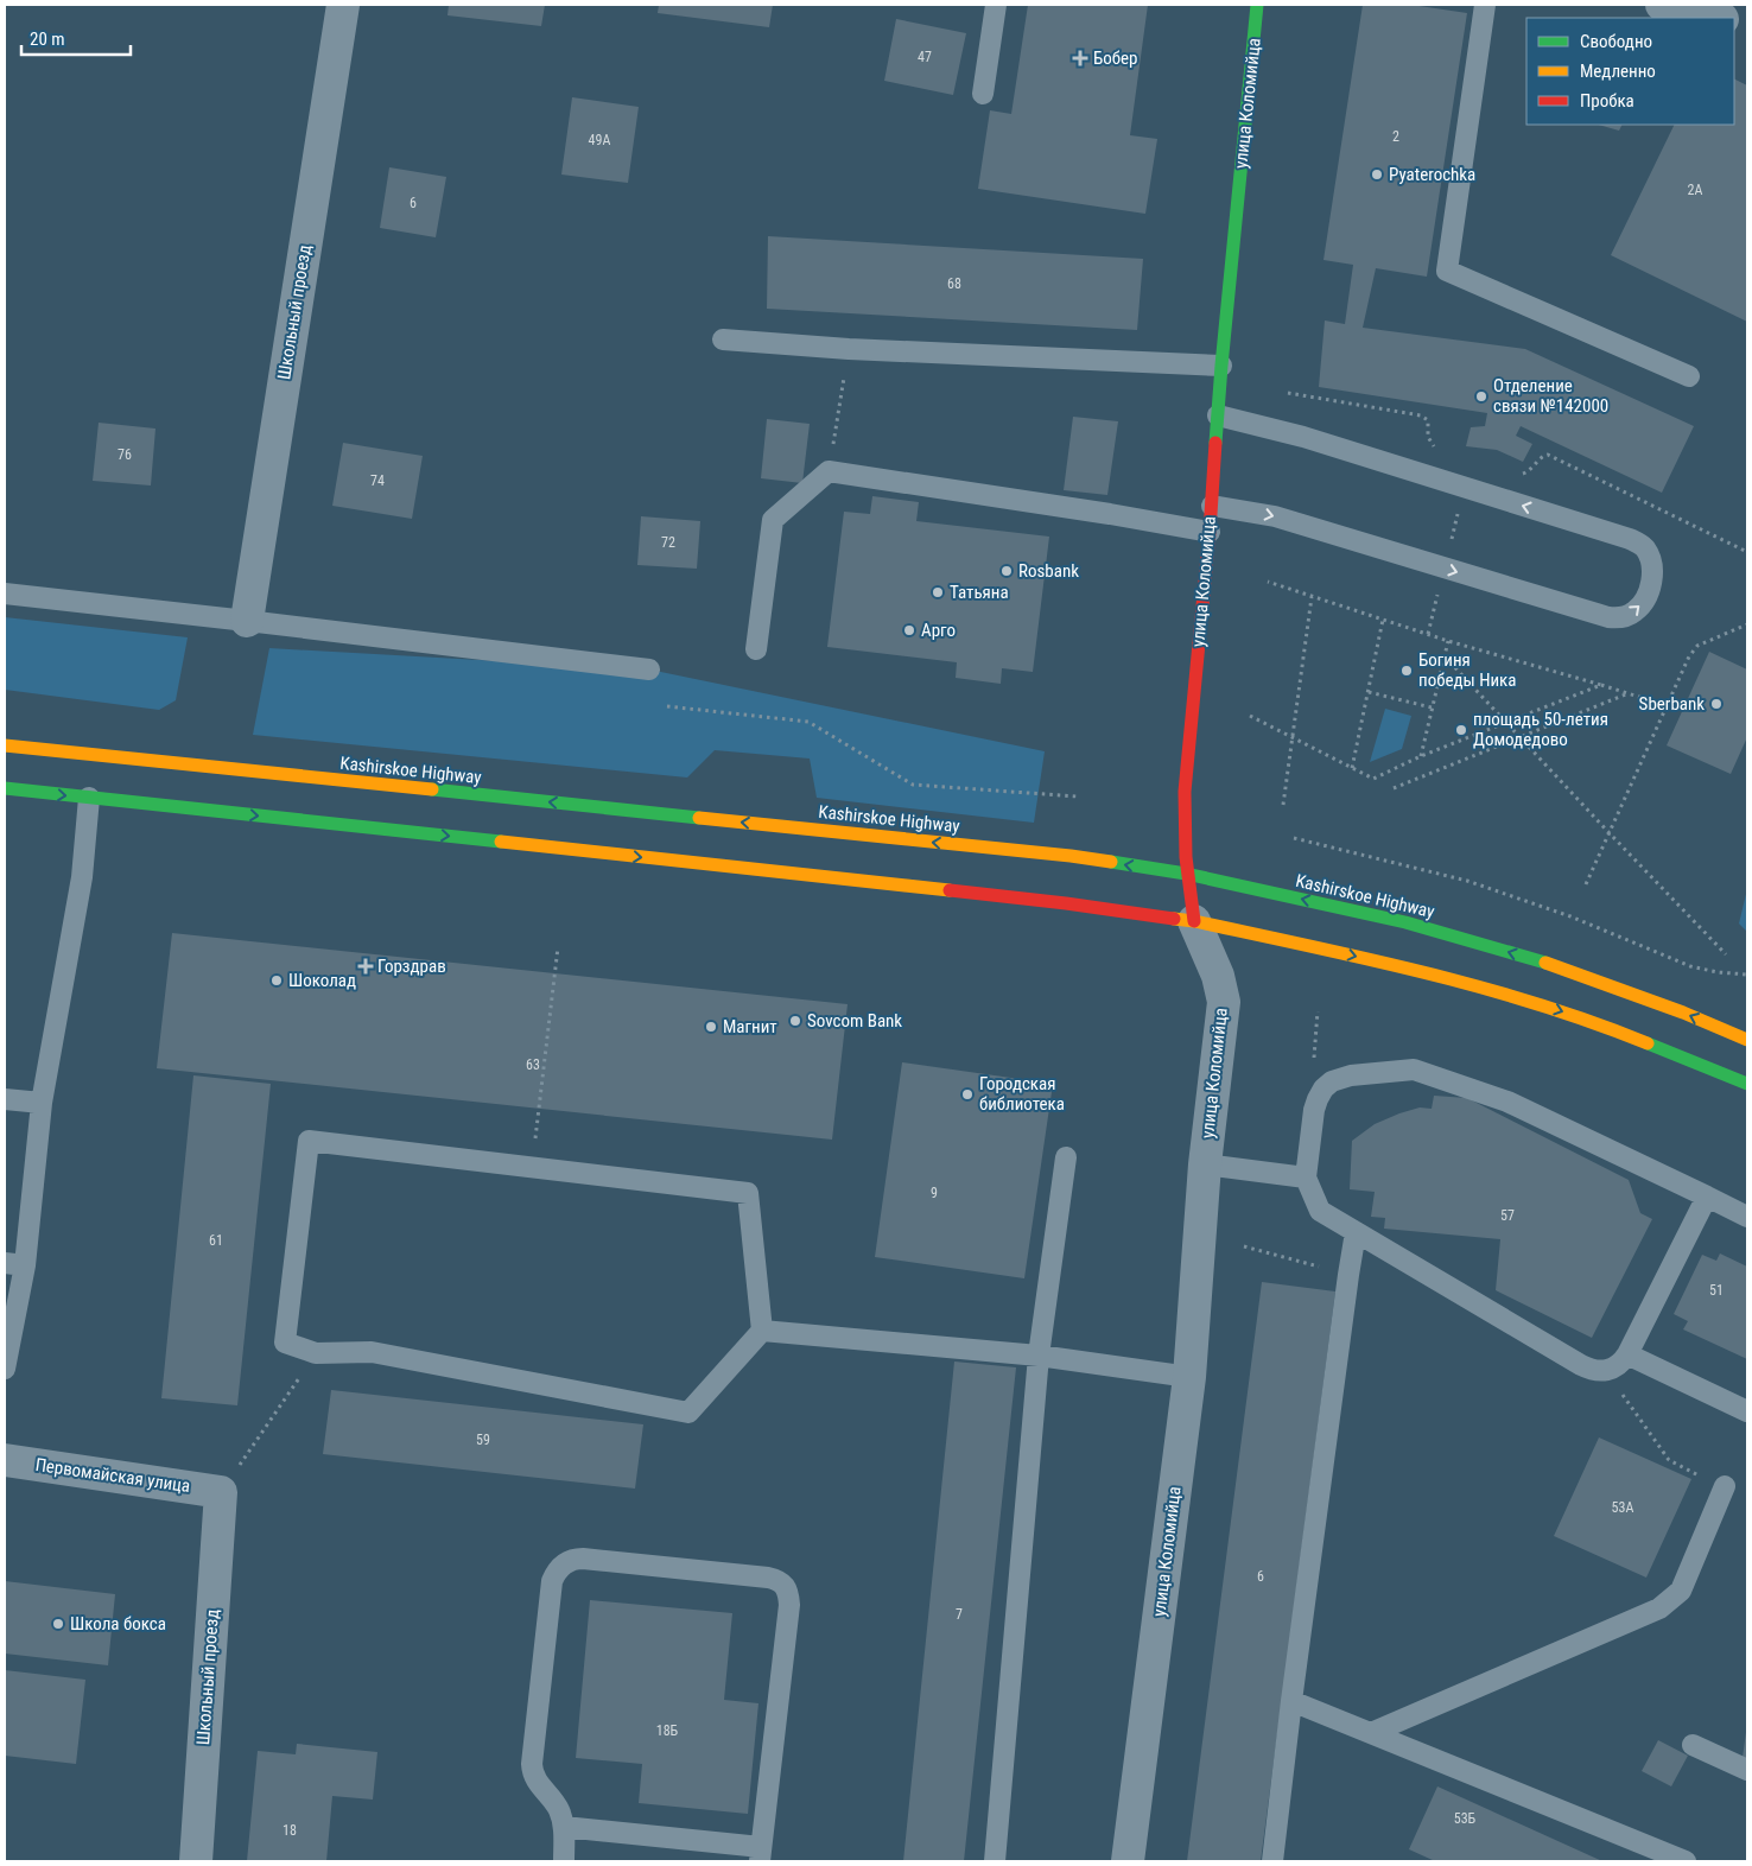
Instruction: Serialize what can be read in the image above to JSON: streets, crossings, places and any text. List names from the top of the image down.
{
  "streets": {
    "main road": ["улица Коломийца", "Kashirskoe Highway"],
    "street": ["Школьный проезд", "Первомайская улица"]
  },
  "crossings": [
    ["улица Коломийца", "Kashirskoe Highway"],
    ["Школьный проезд", "Первомайская улица"]
  ],
  "places": {
    "health": ["Бобер", "Горздрав"],
    "other": [
      "Pyaterochka",
      "Отделение связи №142000",
      "Rosbank",
      "Татьяна",
      "Арго",
      "Богиня победы Ника",
      "Sberbank",
      "площадь 50-летия Домодедово",
      "Шоколад",
      "Sovcom Bank",
      "Магнит",
      "Городская библиотека",
      "Школа бокса"
    ]
  },
  "house_numbers": [
    "47",
    "2",
    "49А",
    "2А",
    "6",
    "68",
    "76",
    "74",
    "72",
    "63",
    "9",
    "57",
    "61",
    "51",
    "59",
    "53А",
    "6",
    "7",
    "18Б",
    "53Б",
    "18"
  ],
  "legend": ["Свободно", "Медленно", "Пробка"],
  "scale_bar": "20 m"
}
